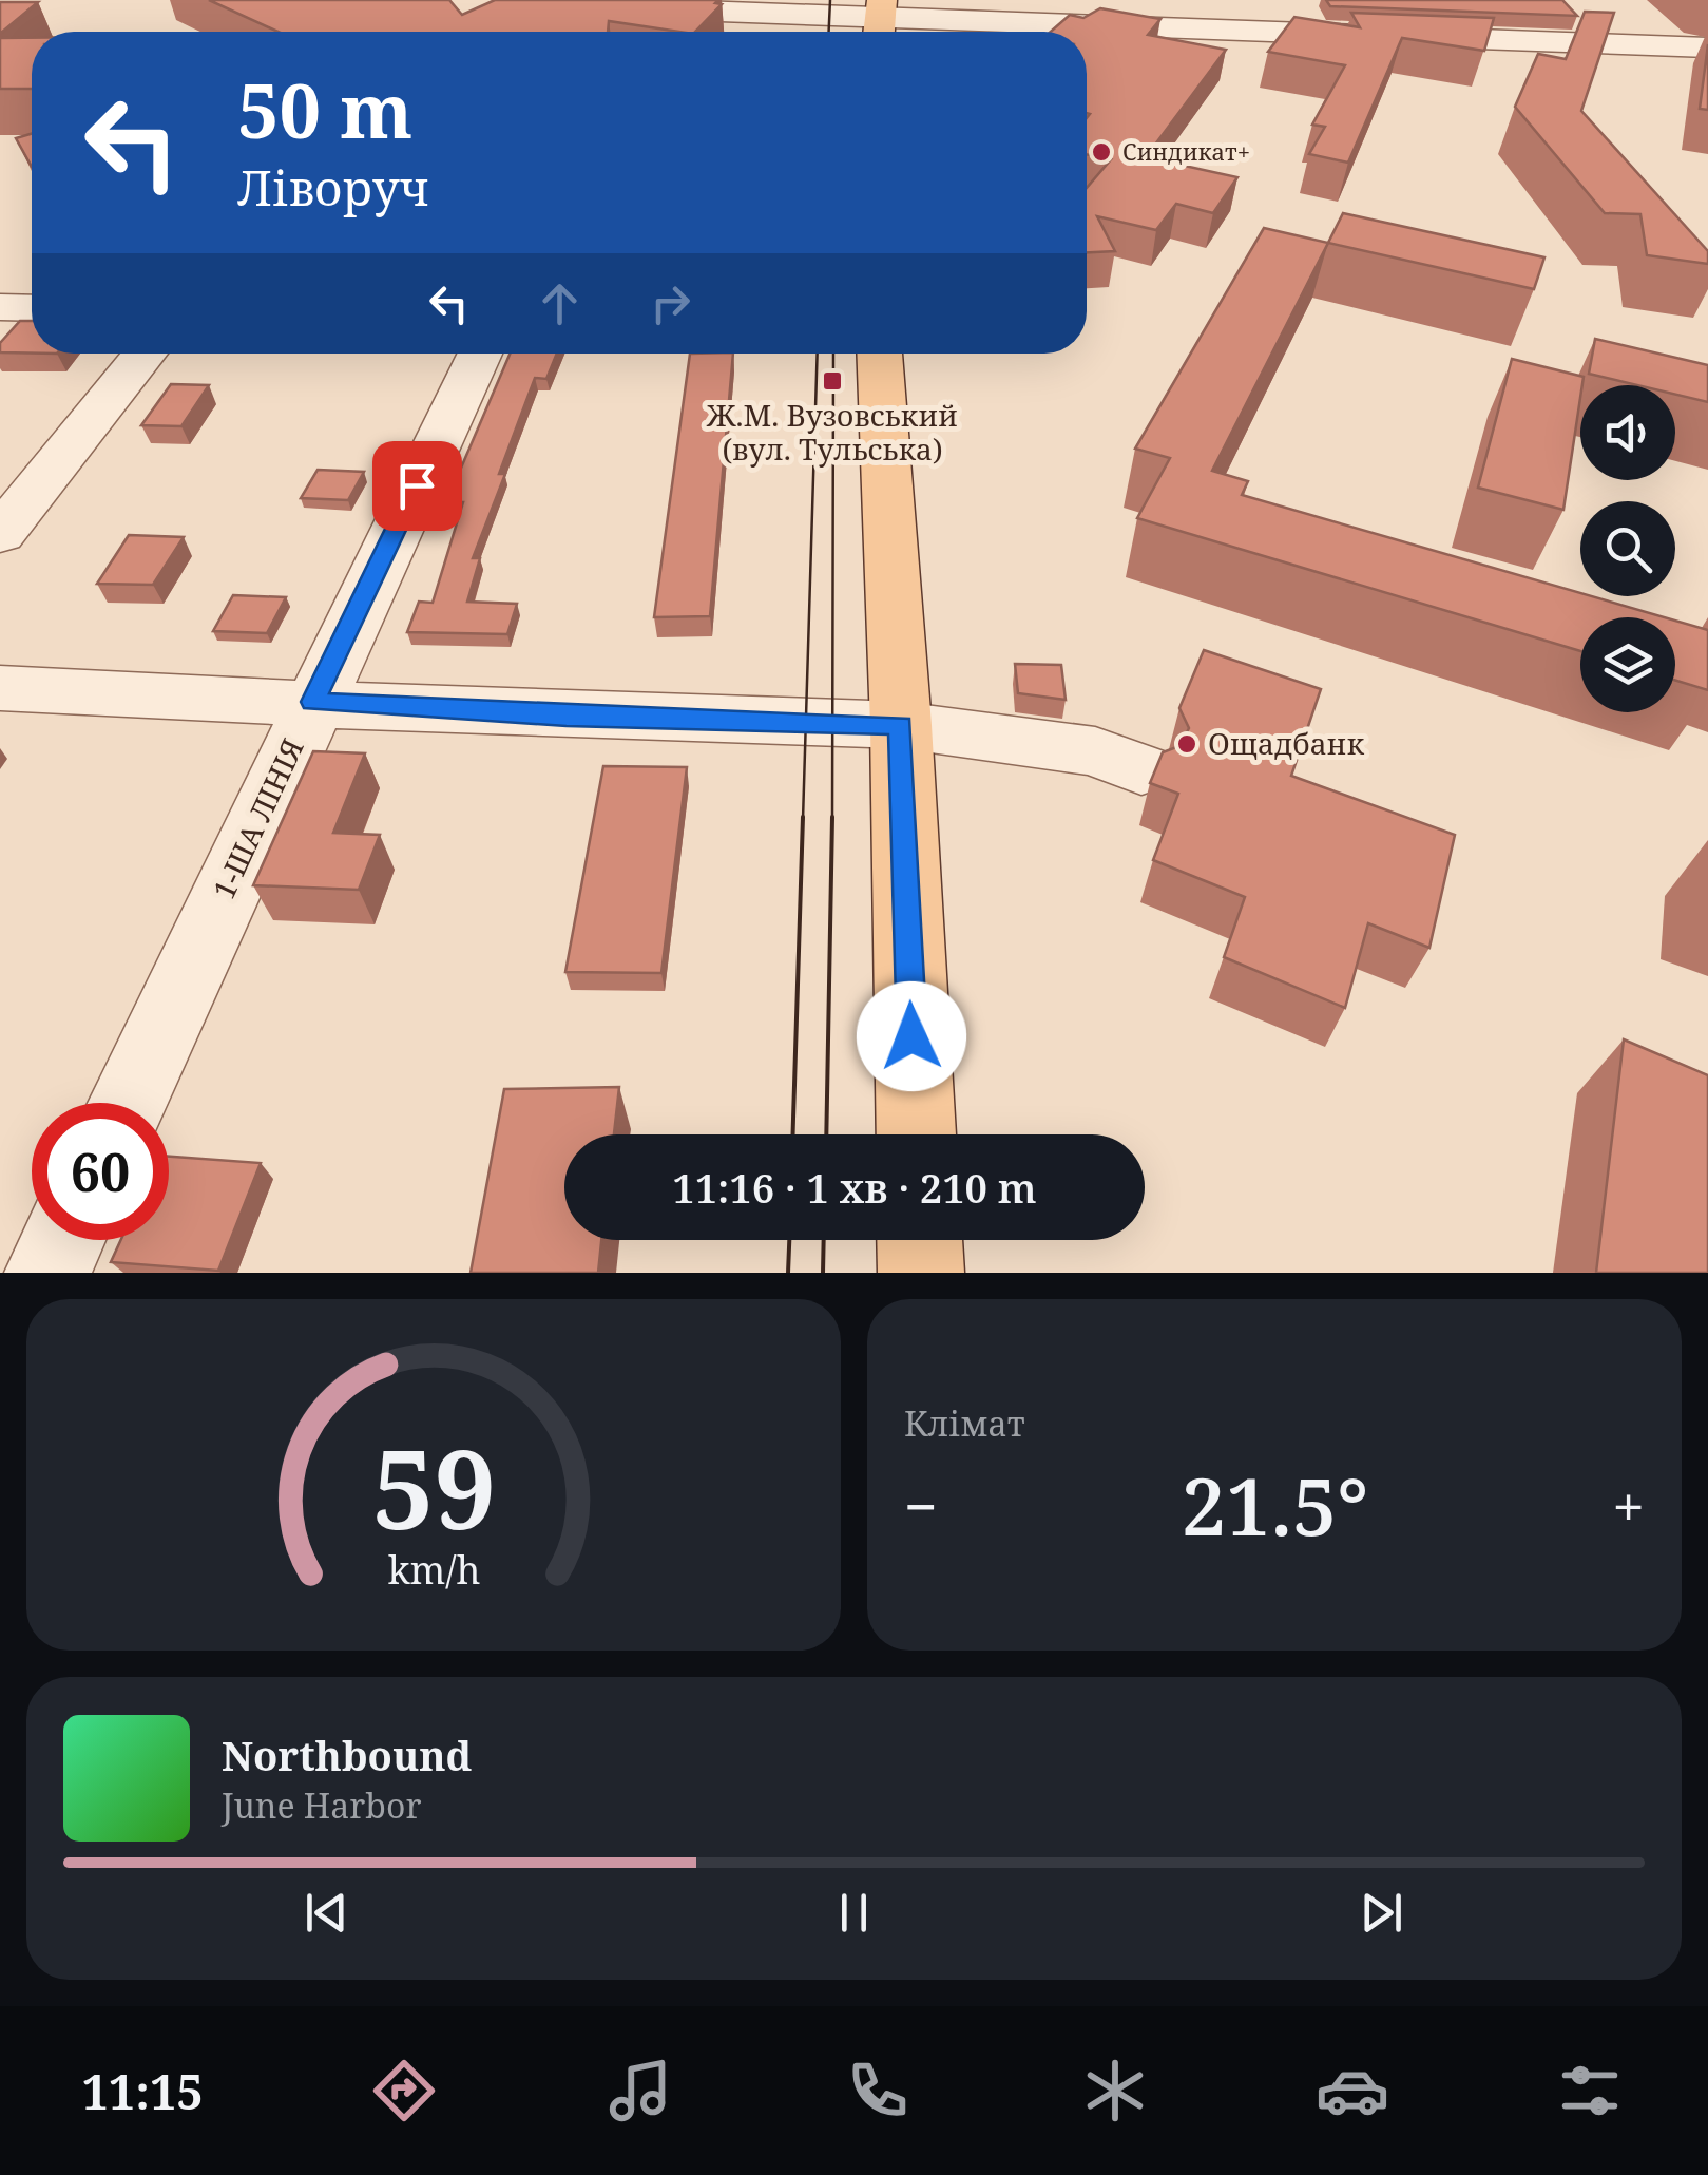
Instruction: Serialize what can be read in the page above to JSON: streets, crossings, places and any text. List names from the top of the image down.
{
  "streets": {
    "street": ["1-ША ЛІНІЯ"]
  },
  "places": {
    "other": ["Синдикат+", "Ощадбанк"],
    "transit": ["Ж.М. Вузовський (вул. Тульська)"]
  },
  "page": {
    "turn": ["50 m", "Ліворуч"],
    "limit": "60",
    "trip": "11:16 · 1 хв · 210 m",
    "tile": "Клімат",
    "heat": ["−", "21.5°", "+"],
    "song": ["Northbound", "June Harbor"],
    "tabs": "11:15",
    "gauge": ["59", "km/h"]
  }
}
